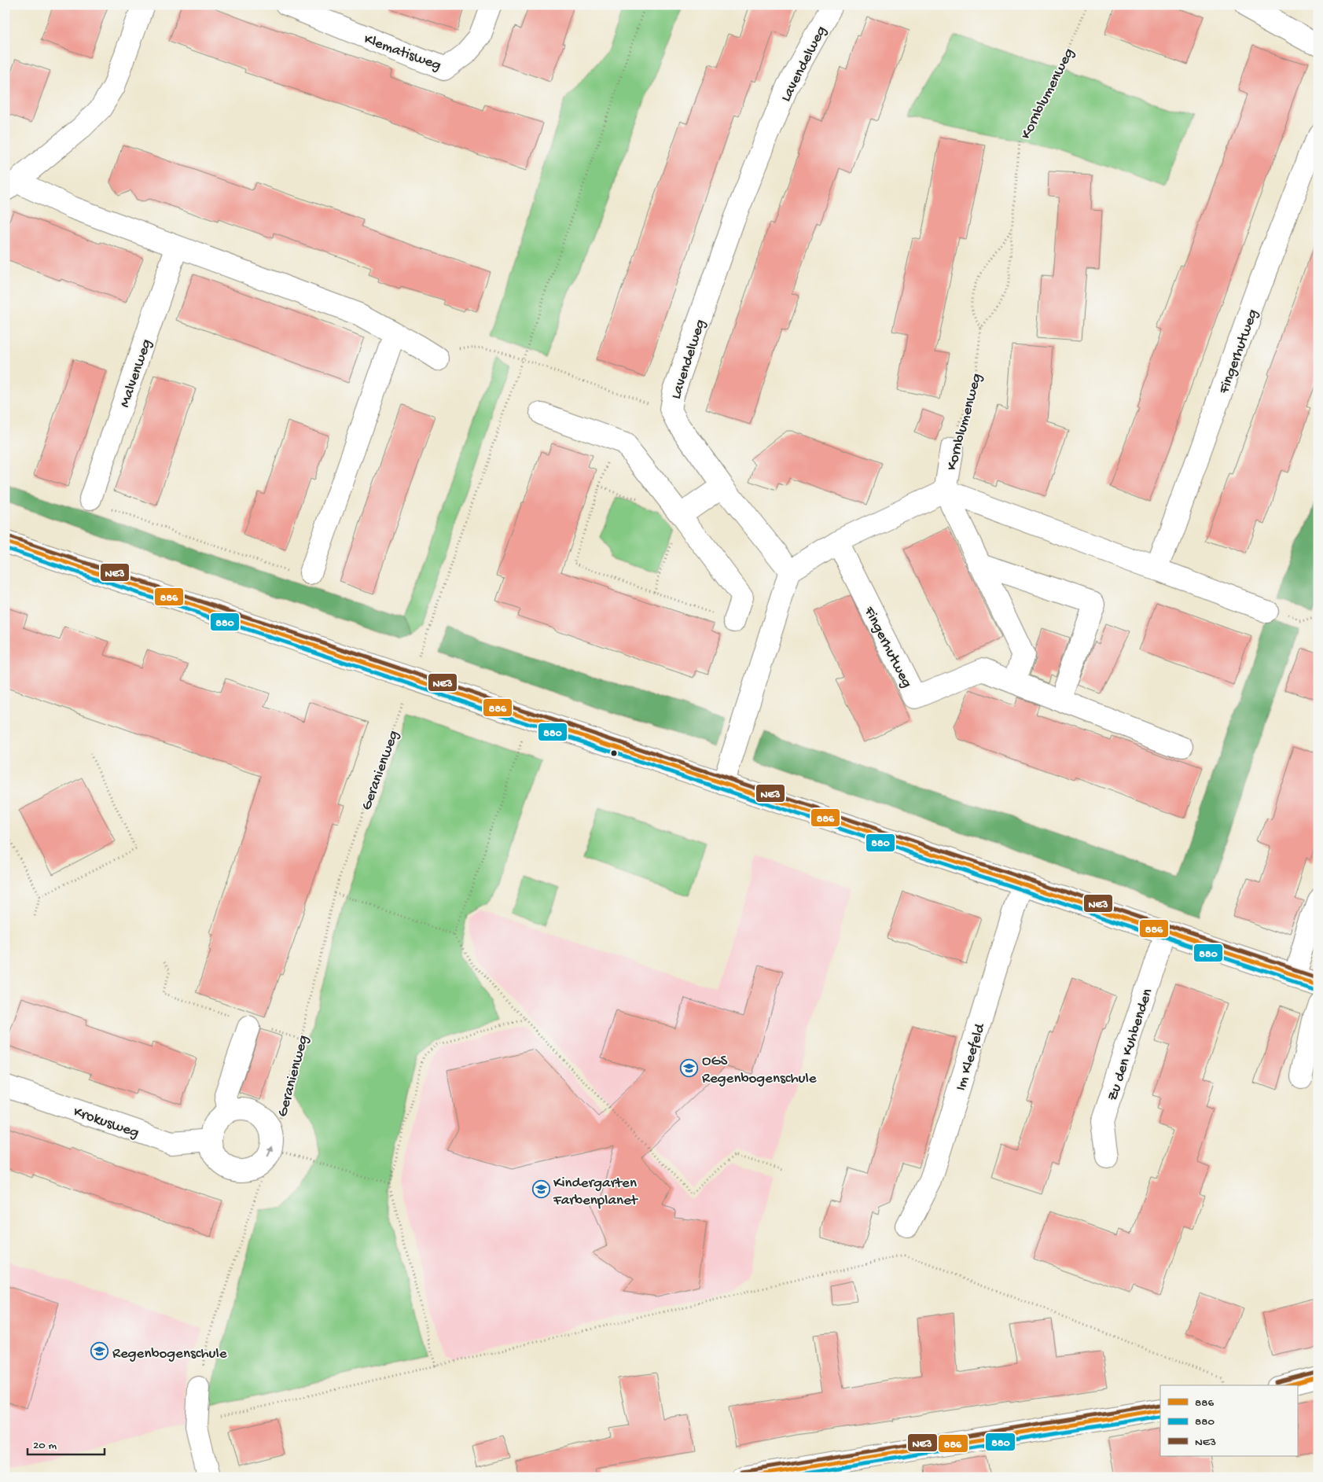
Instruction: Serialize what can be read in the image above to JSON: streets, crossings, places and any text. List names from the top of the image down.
{
  "streets": {
    "street": [
      "Klematisweg",
      "Lavendelweg",
      "Kornblumenweg",
      "Fingerhutweg",
      "Malvenweg",
      "Zu den Kuhbenden",
      "Im Kleefeld",
      "Krokusweg"
    ],
    "path": ["Geranienweg"]
  },
  "crossings": [
    ["Geranienweg", "Krokusweg"]
  ],
  "places": {
    "school or university": ["OGS Regenbogenschule", "Kindergarten Farbenplanet", "Regenbogenschule"]
  },
  "lines": ["transit line NE3", "transit line 886", "transit line 880"],
  "legend": ["886", "880", "NE3"],
  "scale_bar": "20 m"
}
